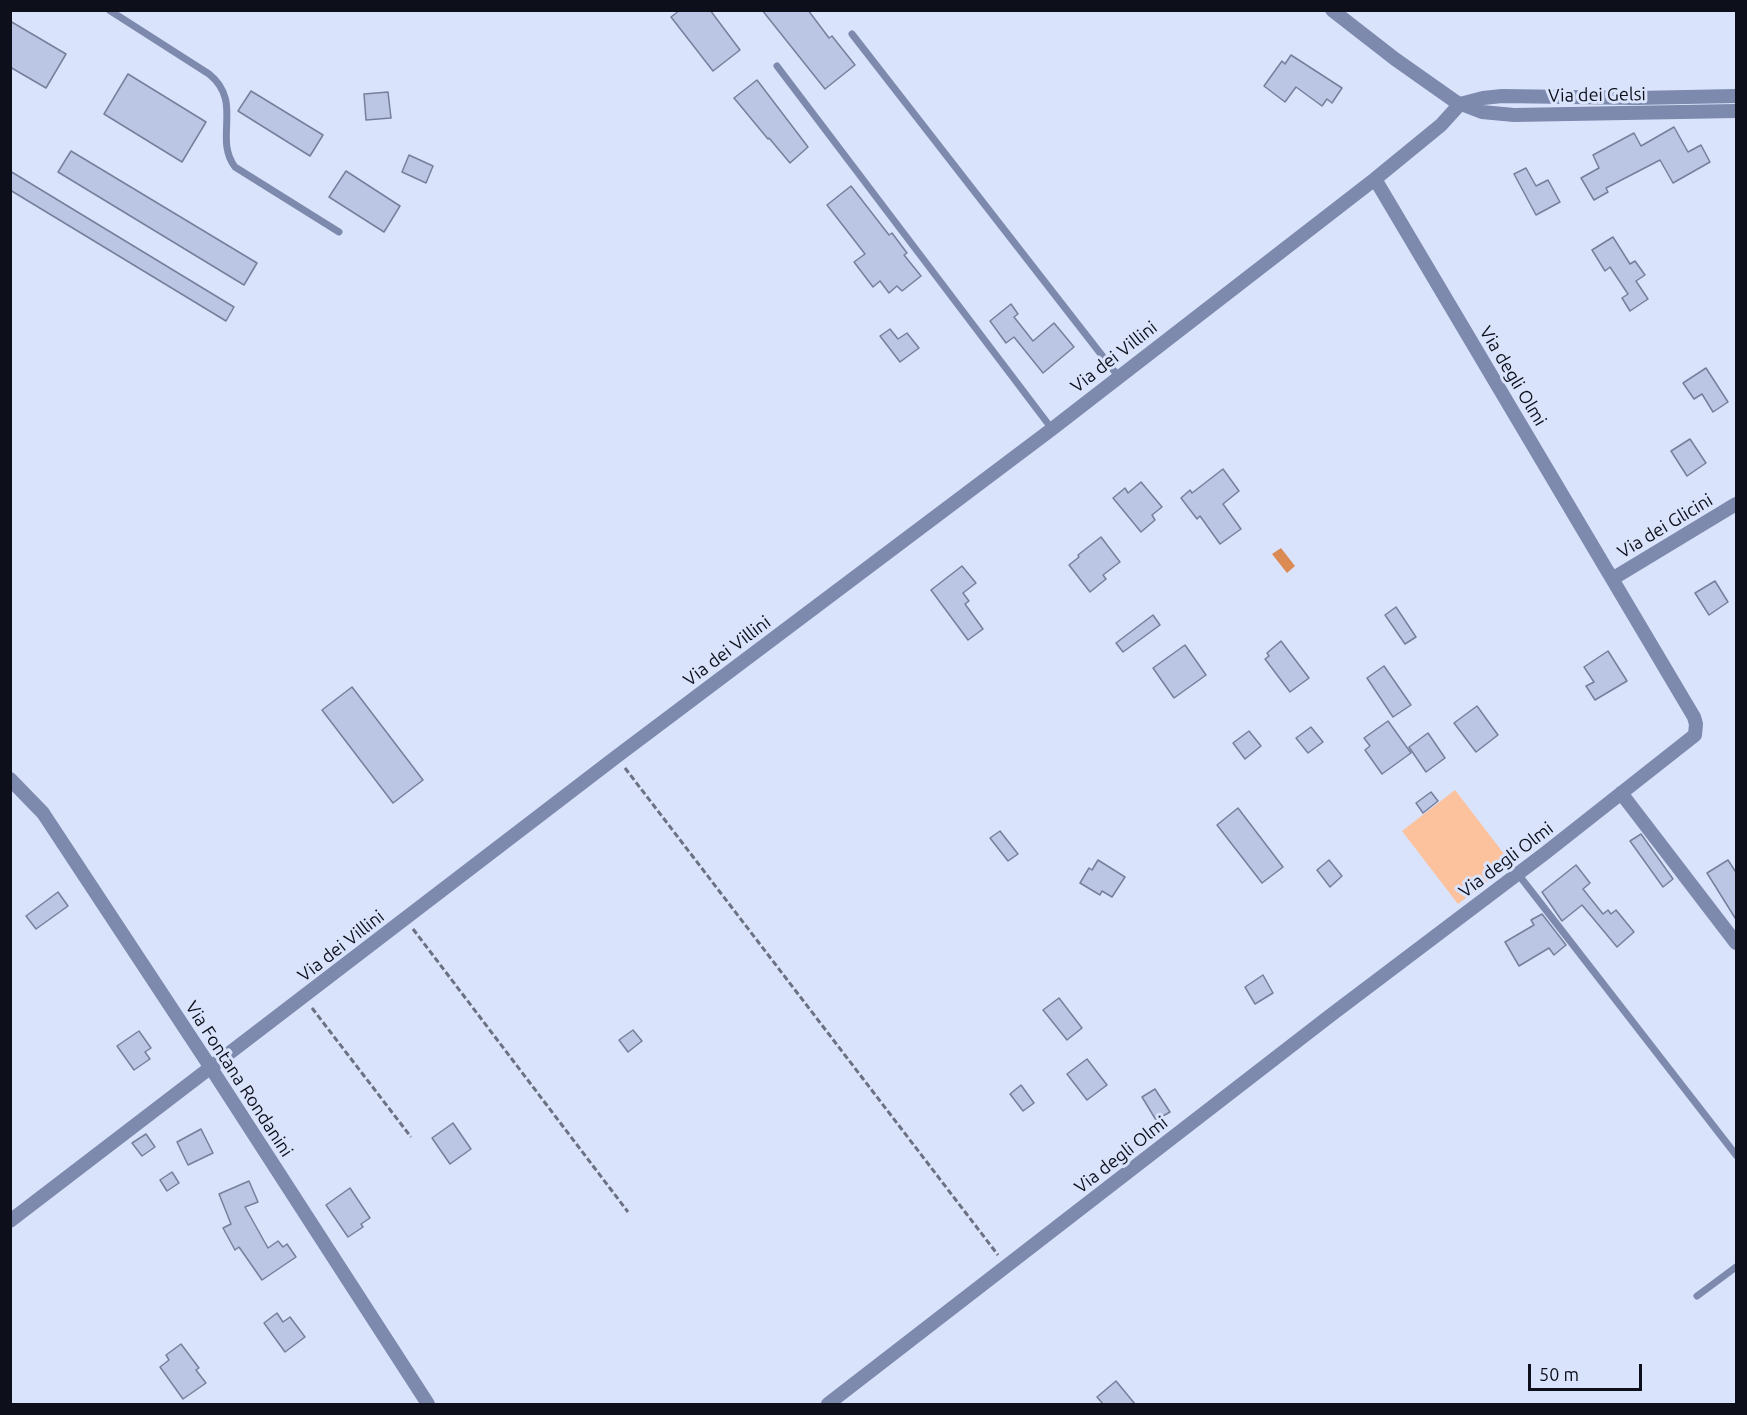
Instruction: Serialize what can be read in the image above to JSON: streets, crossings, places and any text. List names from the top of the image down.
{
  "streets": {
    "street": [
      "Via dei Gelsi",
      "Via dei Villini",
      "Via degli Olmi",
      "Via dei Glicini",
      "Via Fontana Rondanini"
    ]
  },
  "crossings": [
    ["Via dei Gelsi", "Via dei Villini"],
    ["Via dei Villini", "Via degli Olmi"],
    ["Via dei Villini", "Via Fontana Rondanini"],
    ["Via degli Olmi", "Via dei Glicini"]
  ],
  "scale_bar": "50 m"
}
